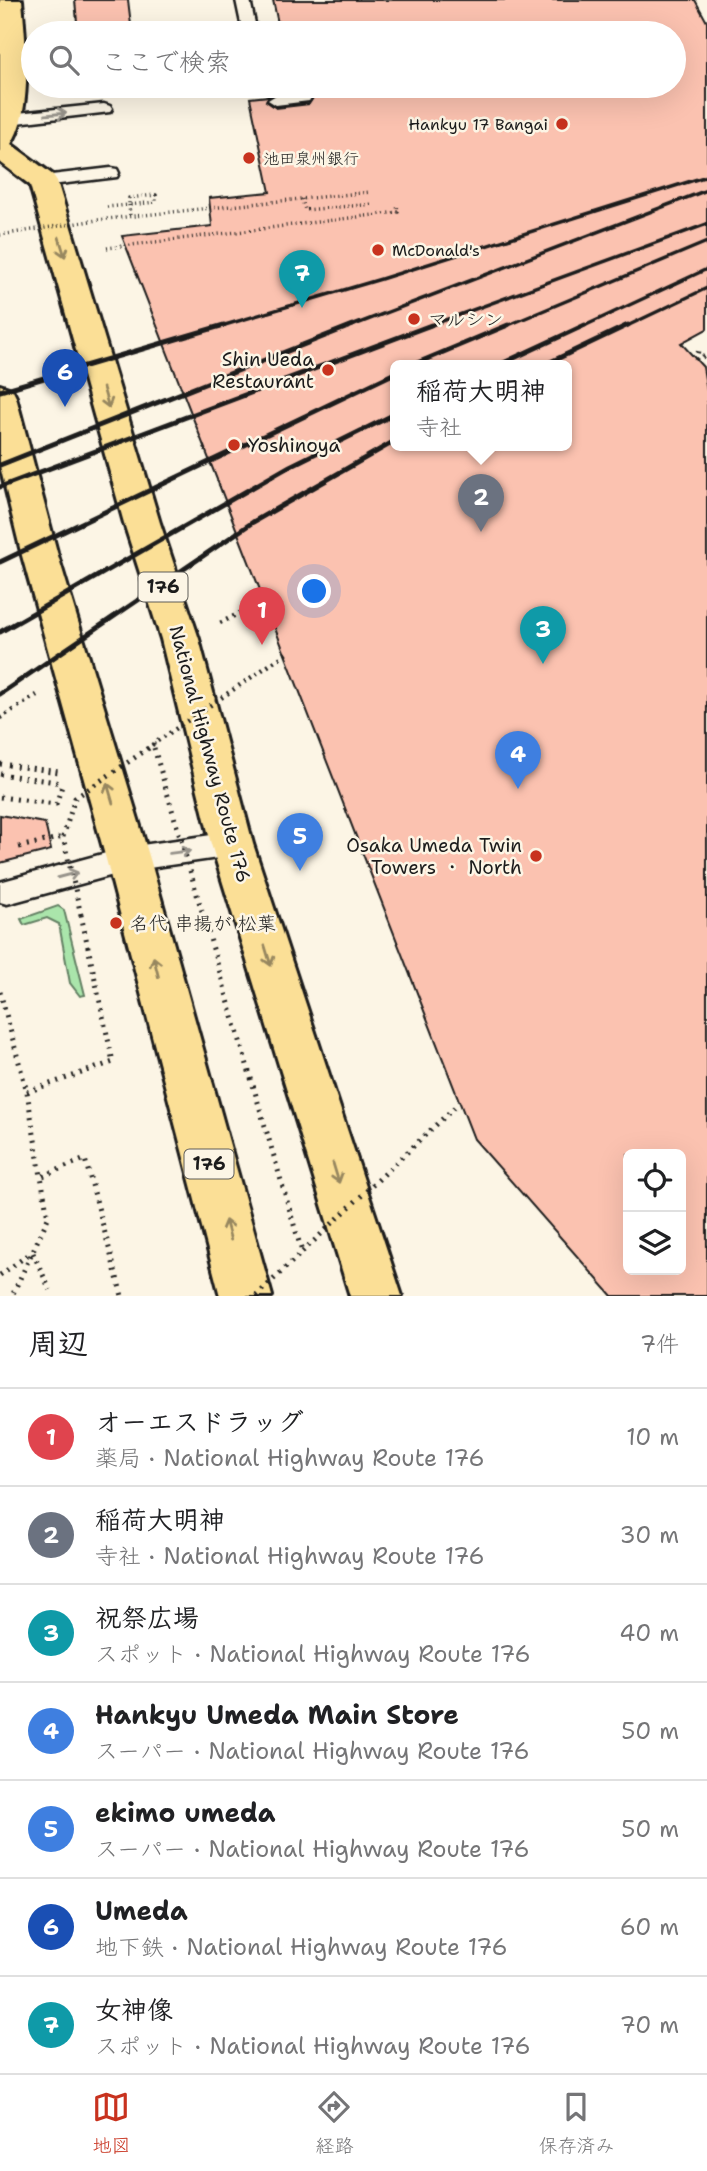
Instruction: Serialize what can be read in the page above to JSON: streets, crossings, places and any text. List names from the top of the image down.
{
  "streets": {
    "highway": ["176", "National Highway Route 176"]
  },
  "places": [
    "Hankyu 17 Bangai",
    "池田泉州銀行",
    "McDonald's",
    "マルシン",
    "Shin Ueda Restaurant",
    "Yoshinoya",
    "Osaka Umeda Twin Towers ・ North",
    "名代 串揚が 松葉"
  ],
  "page": {
    "search": "ここで検索",
    "pins": [
      "7",
      "6",
      "2",
      "1",
      "3",
      "4",
      "5"
    ],
    "popup": ["稲荷大明神", "寺社"],
    "heading": ["周辺", "7件"],
    "list": [
      {
        "mark": "1",
        "name": "オーエスドラッグ",
        "note": "薬局 · National Highway Route 176",
        "value": "10 m"
      },
      {
        "mark": "2",
        "name": "稲荷大明神",
        "note": "寺社 · National Highway Route 176",
        "value": "30 m"
      },
      {
        "mark": "3",
        "name": "祝祭広場",
        "note": "スポット · National Highway Route 176",
        "value": "40 m"
      },
      {
        "mark": "4",
        "name": "Hankyu Umeda Main Store",
        "note": "スーパー · National Highway Route 176",
        "value": "50 m"
      },
      {
        "mark": "5",
        "name": "ekimo umeda",
        "note": "スーパー · National Highway Route 176",
        "value": "50 m"
      },
      {
        "mark": "6",
        "name": "Umeda",
        "note": "地下鉄 · National Highway Route 176",
        "value": "60 m"
      },
      {
        "mark": "7",
        "name": "女神像",
        "note": "スポット · National Highway Route 176",
        "value": "70 m"
      }
    ],
    "nav": ["地図", "経路", "保存済み"]
  }
}
